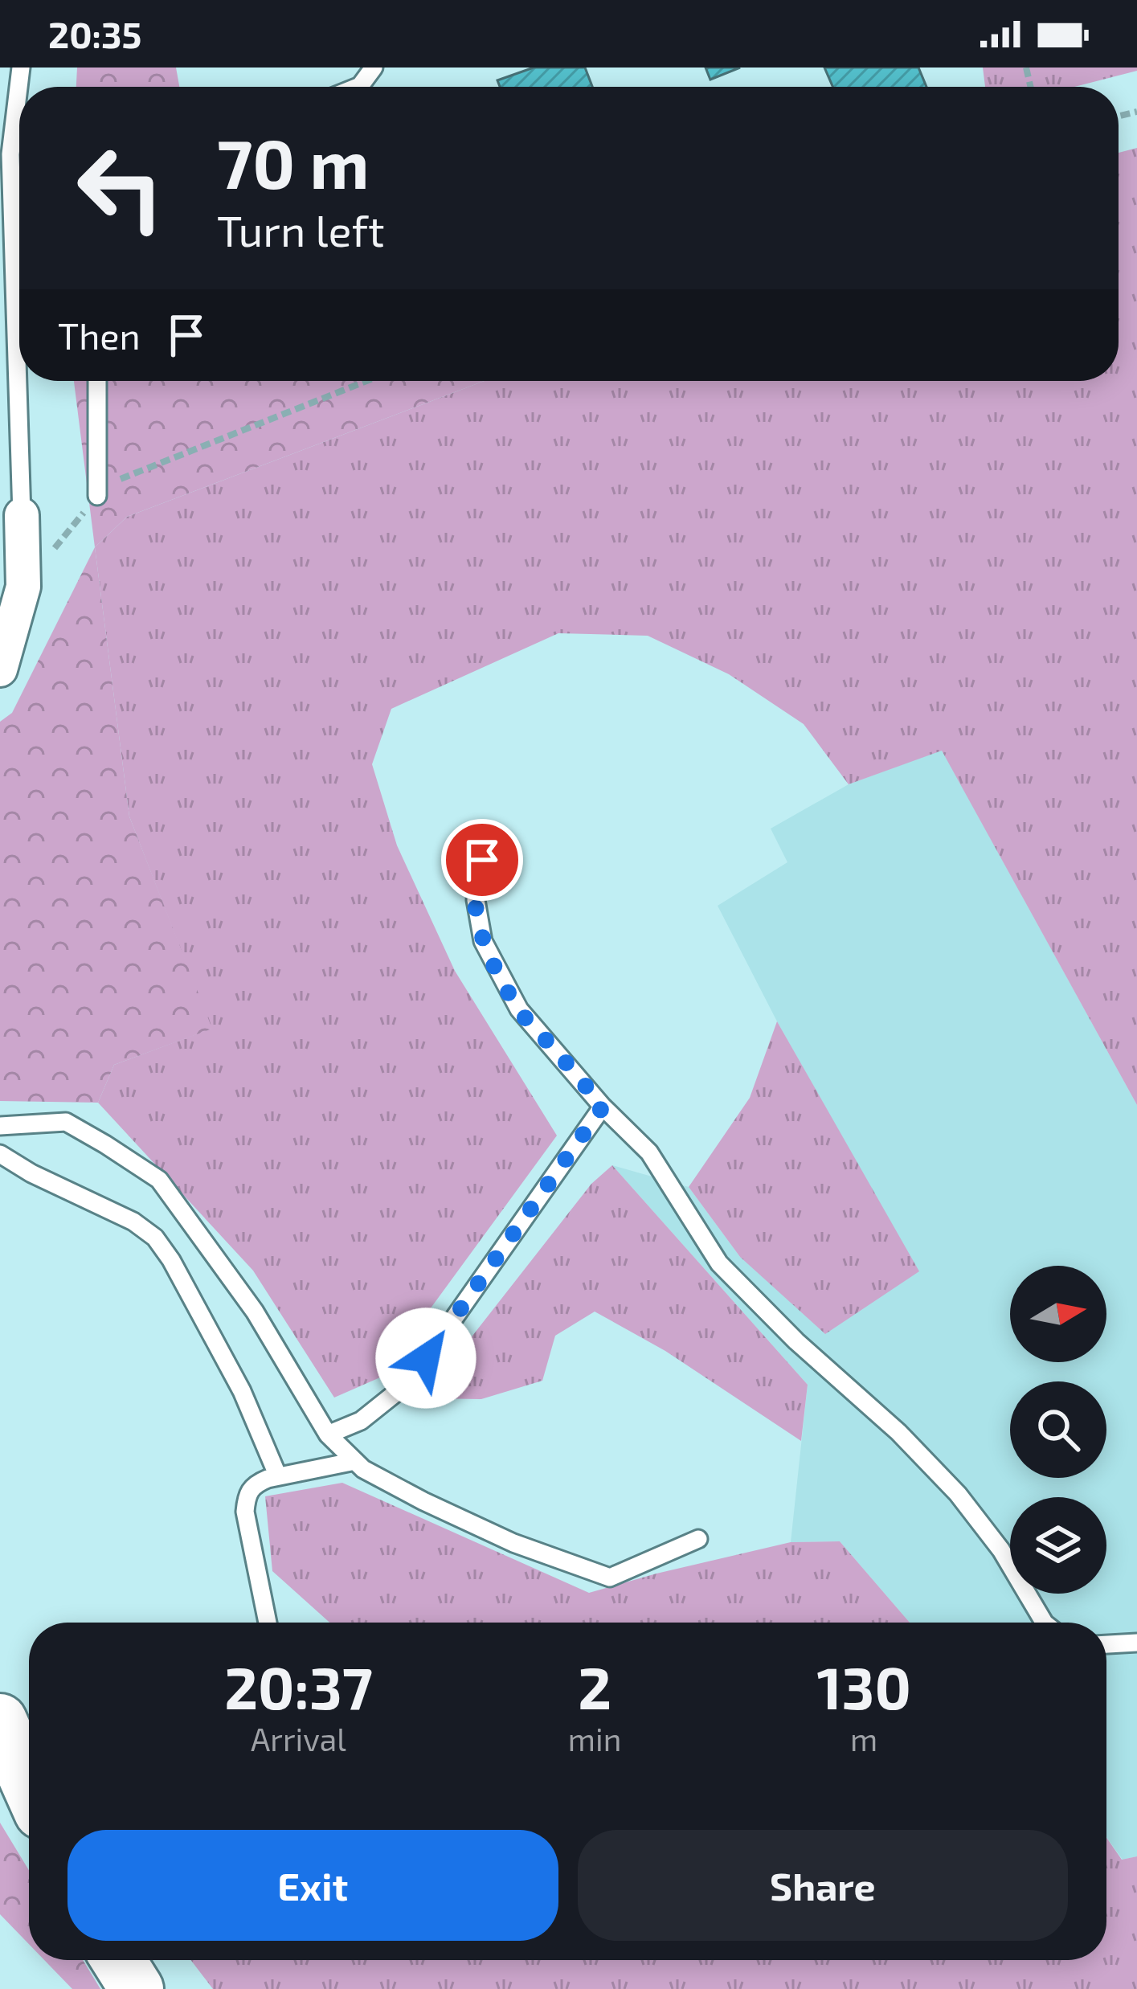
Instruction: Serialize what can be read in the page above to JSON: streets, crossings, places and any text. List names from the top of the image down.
{
  "north": "right",
  "page": {
    "status": "20:35",
    "turn": ["70 m", "Turn left"],
    "then": "Then",
    "eta": [
      "20:37",
      "Arrival",
      "2",
      "min",
      "130",
      "m"
    ],
    "buttons": ["Exit", "Share"]
  }
}
